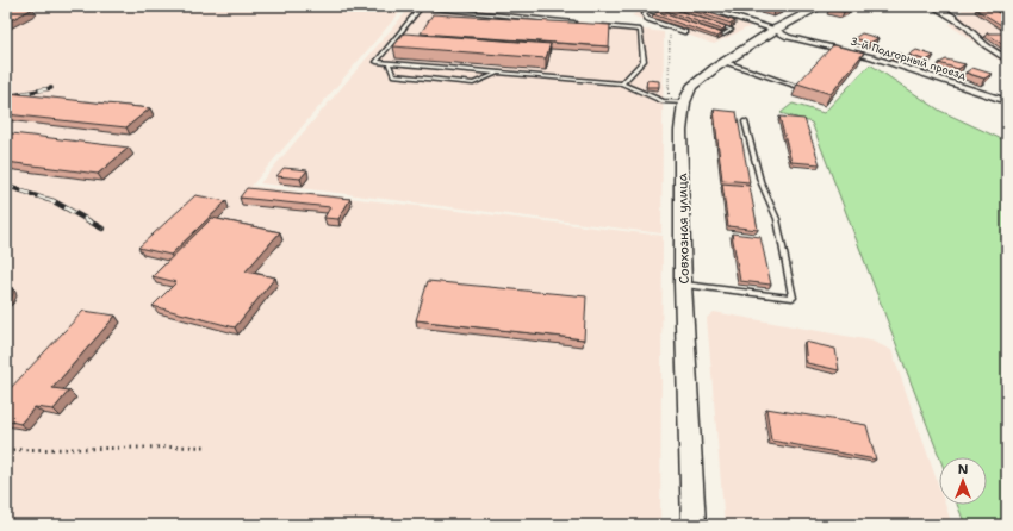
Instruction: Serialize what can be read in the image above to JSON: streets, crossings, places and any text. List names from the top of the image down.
{
  "streets": {
    "street": ["3-й Подгорный проезд", "Совхозная улица"]
  },
  "crossings": [
    ["3-й Подгорный проезд", "Совхозная улица"]
  ],
  "north": "top"
}
